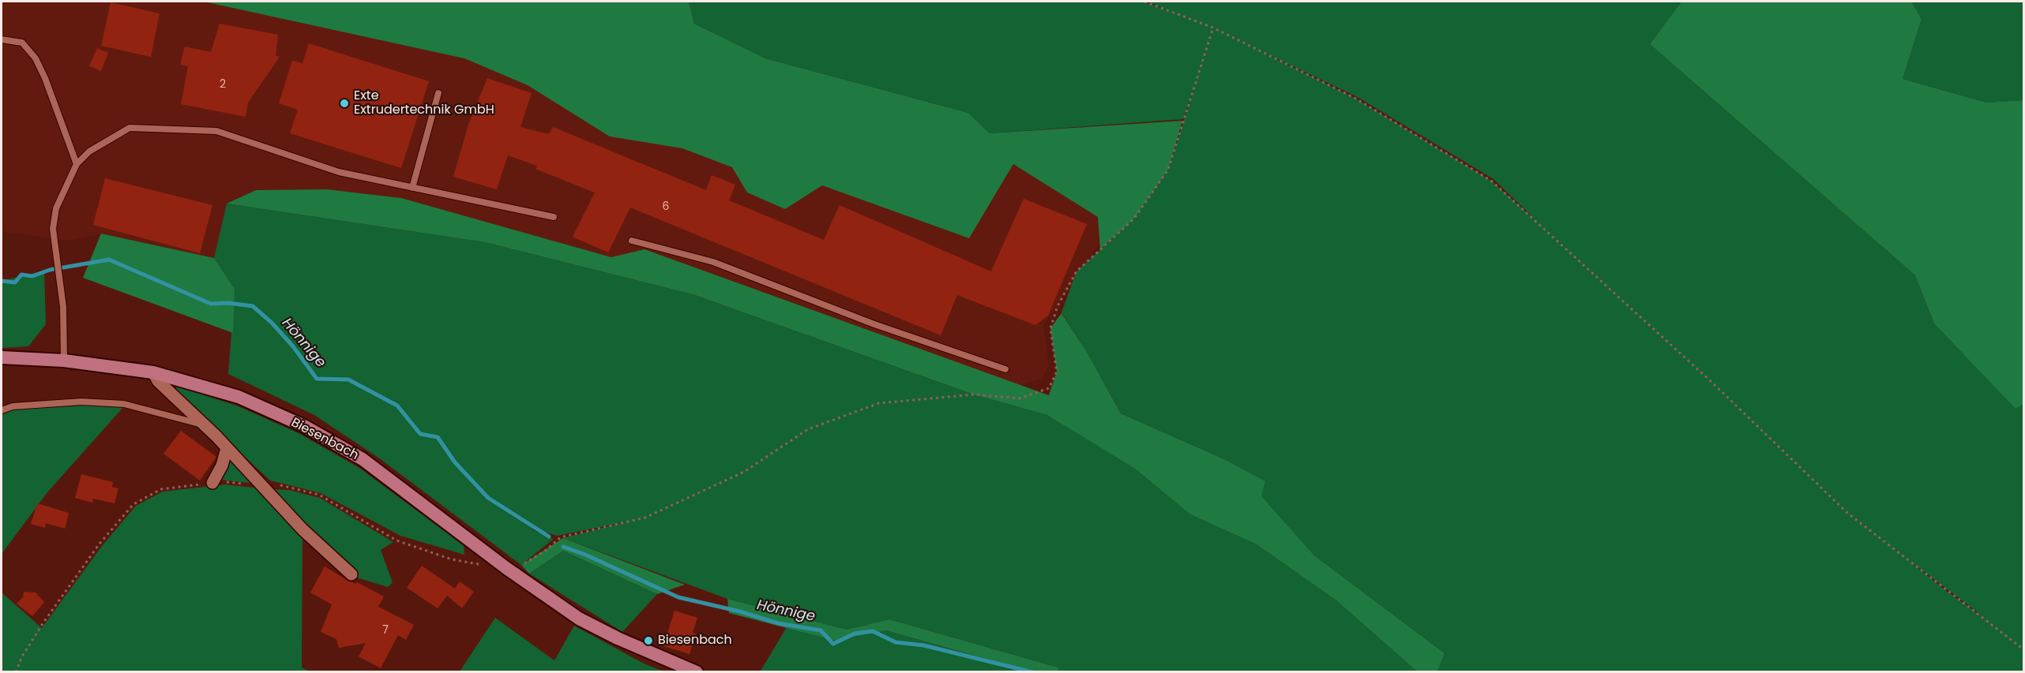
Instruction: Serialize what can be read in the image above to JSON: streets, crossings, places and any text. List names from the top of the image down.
{
  "streets": {
    "main road": ["Biesenbach"]
  },
  "water": ["Hönnige"],
  "places": ["Exte Extrudertechnik GmbH", "Biesenbach"],
  "house_numbers": ["2", "6", "7"]
}
